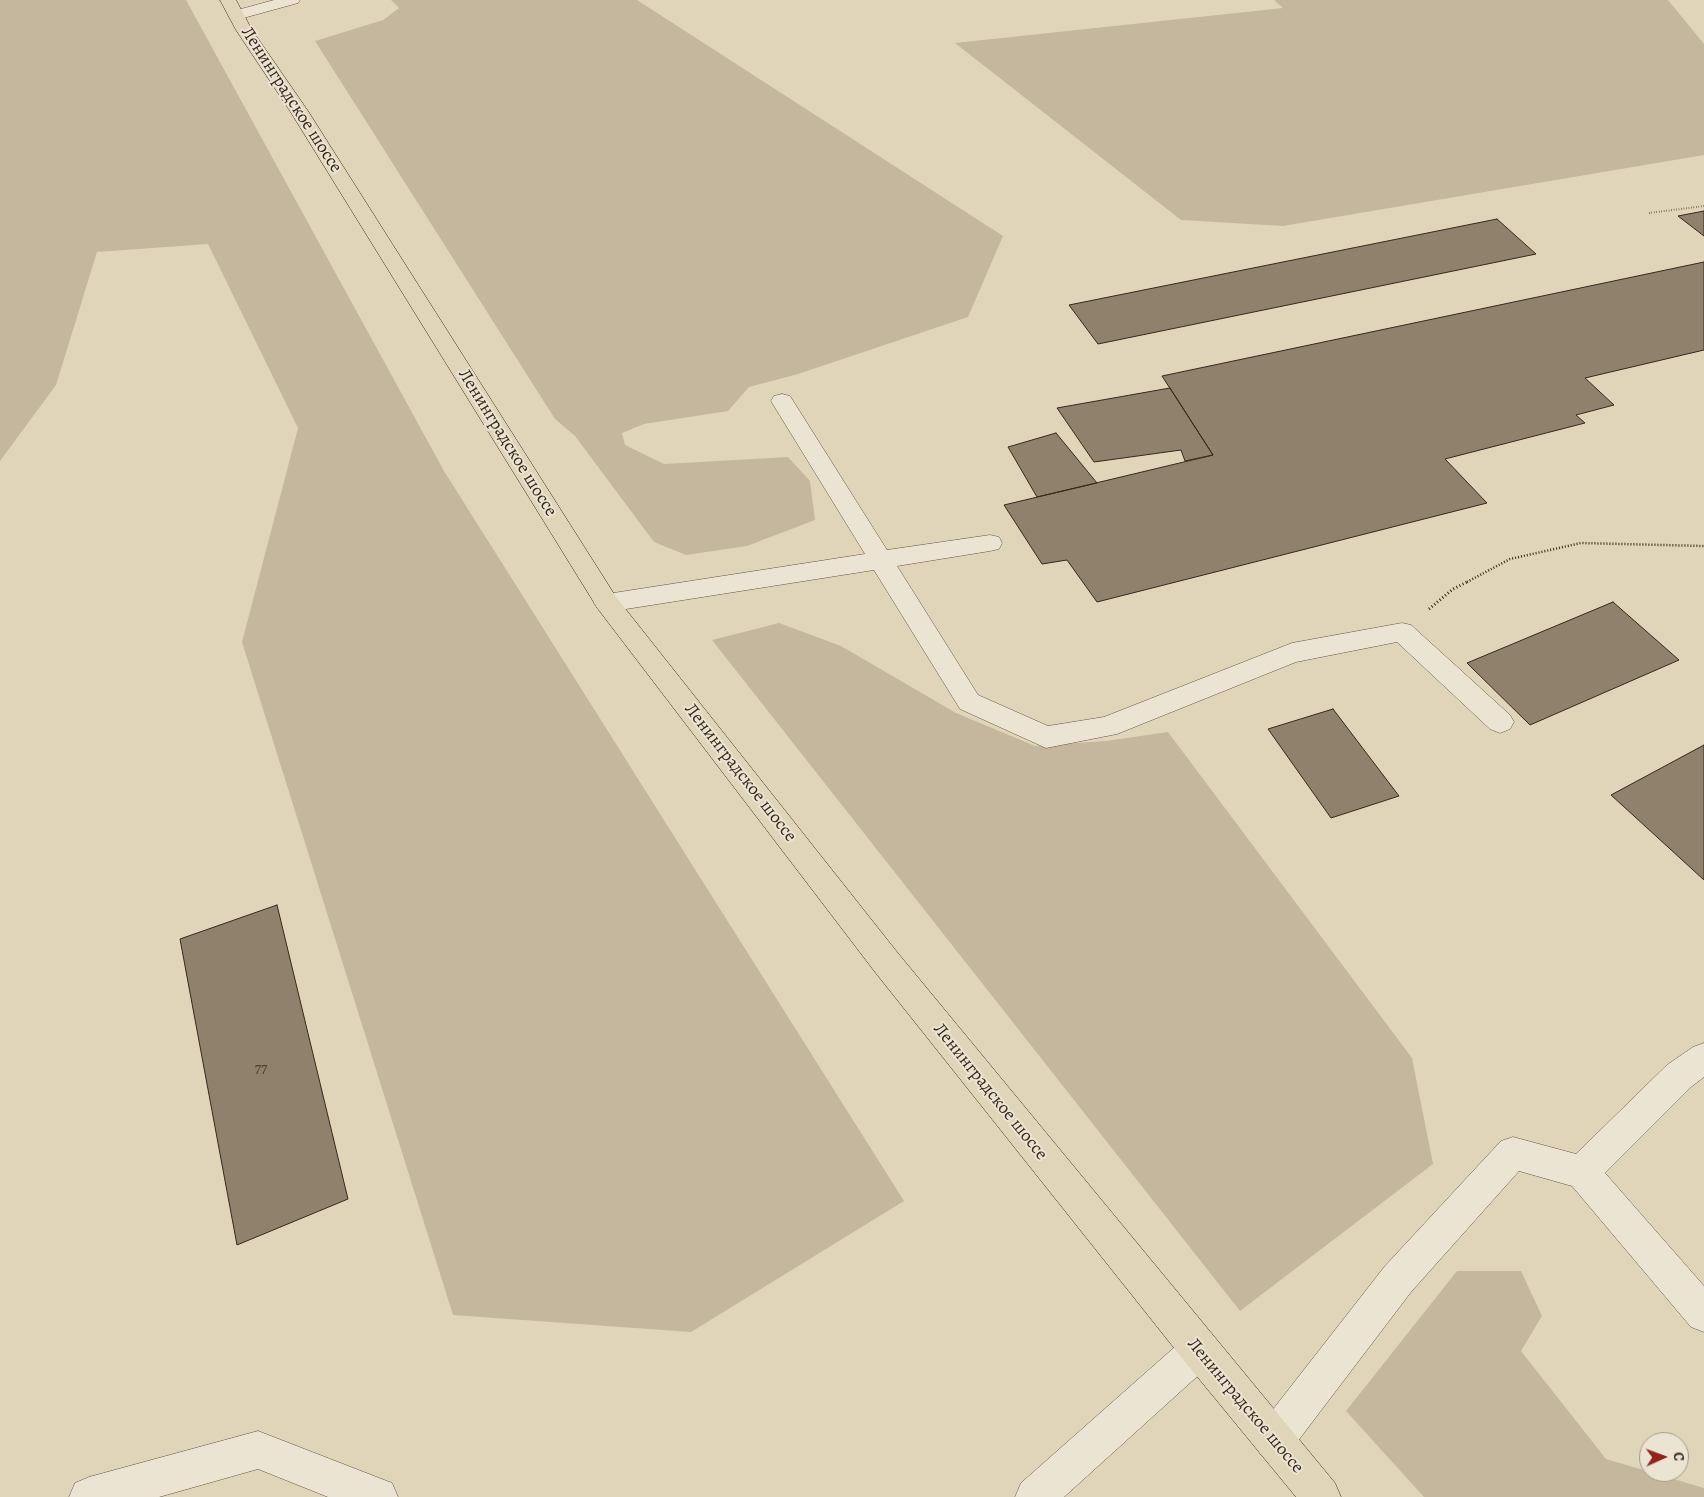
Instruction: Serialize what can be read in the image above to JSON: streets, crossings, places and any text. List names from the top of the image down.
{
  "streets": {
    "main road": ["Ленинградское шоссе"]
  },
  "house_numbers": ["77"],
  "north": "right"
}
